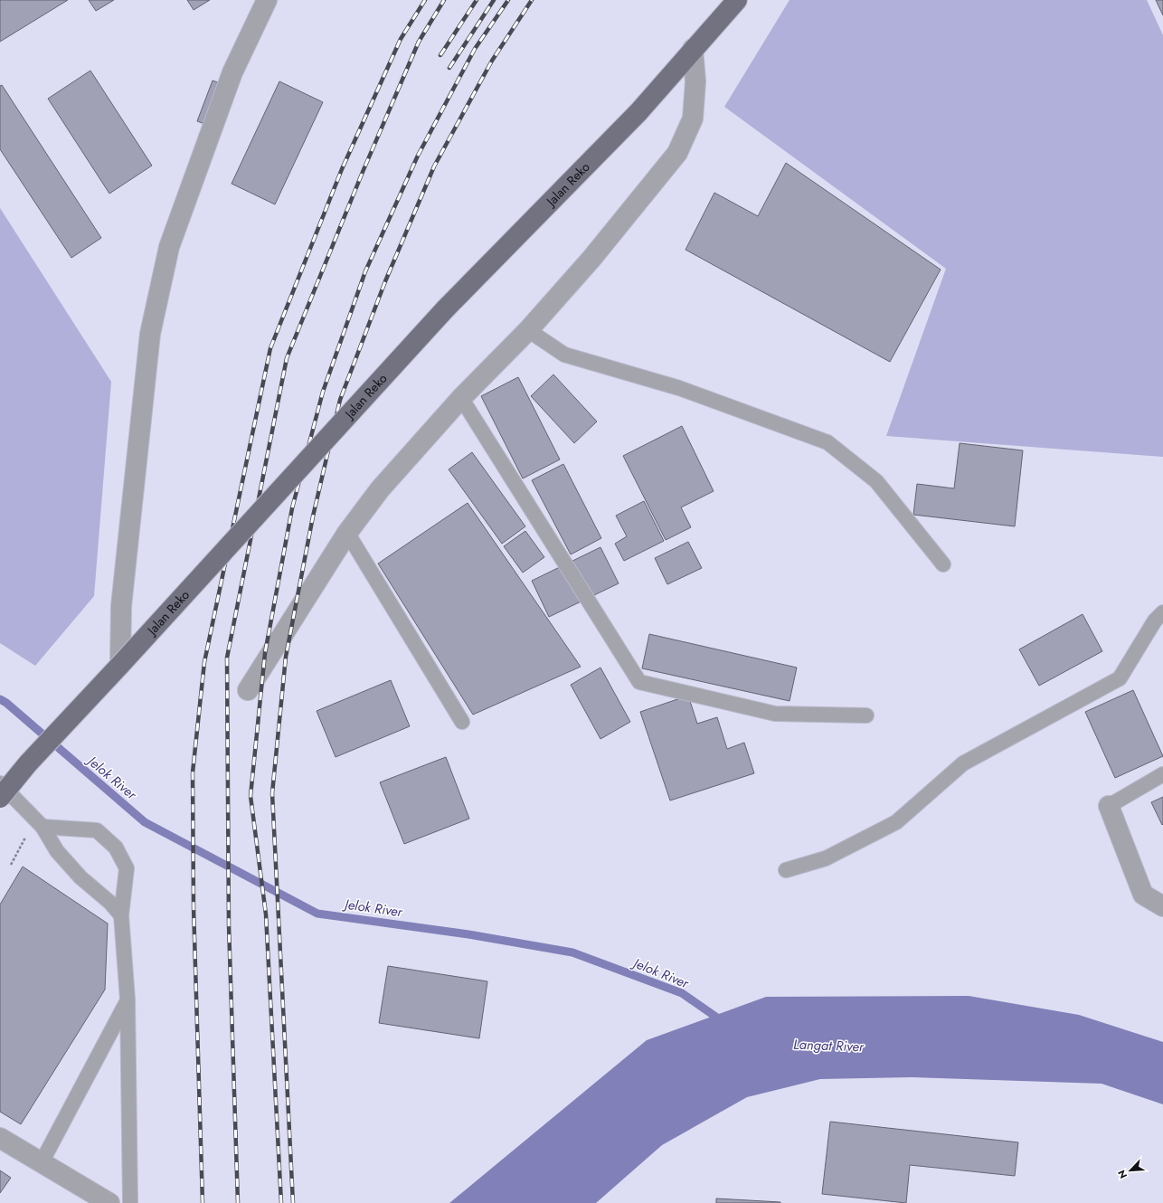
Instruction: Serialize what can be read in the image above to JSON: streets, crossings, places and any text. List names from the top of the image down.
{
  "streets": {
    "main road": ["Jalan Reko"]
  },
  "water": ["Jelok River", "Langat River"],
  "north": "bottom left"
}
